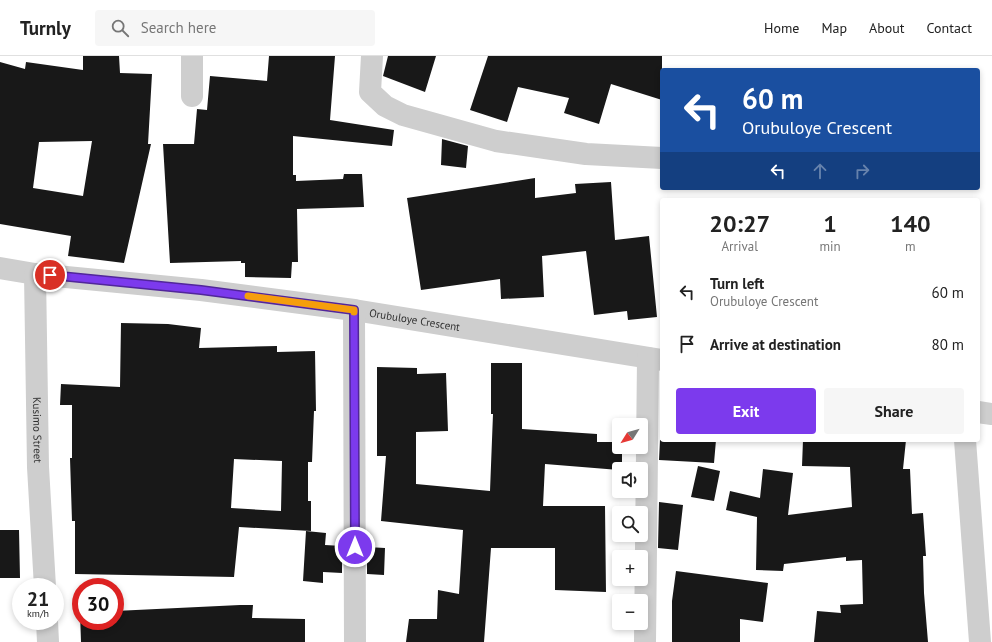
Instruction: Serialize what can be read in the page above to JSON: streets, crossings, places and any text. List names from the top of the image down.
{
  "streets": {
    "street": ["Orubuloye Crescent", "Kusimo Street"]
  },
  "crossings": [
    ["Orubuloye Crescent", "Kusimo Street"]
  ],
  "north": "bottom left",
  "page": {
    "header": "Turnly",
    "search": "Search here",
    "nav": [
      "Home",
      "Map",
      "About",
      "Contact"
    ],
    "turn": ["60 m", "Orubuloye Crescent"],
    "eta": [
      "20:27",
      "Arrival",
      "1",
      "min",
      "140",
      "m"
    ],
    "list": [
      {
        "name": "Turn left",
        "note": "Orubuloye Crescent",
        "value": "60 m"
      },
      {
        "name": "Arrive at destination",
        "value": "80 m"
      }
    ],
    "buttons": ["Exit", "Share"],
    "map_buttons": ["+", "−"],
    "speed": "21 km/h",
    "limit": "30"
  }
}
